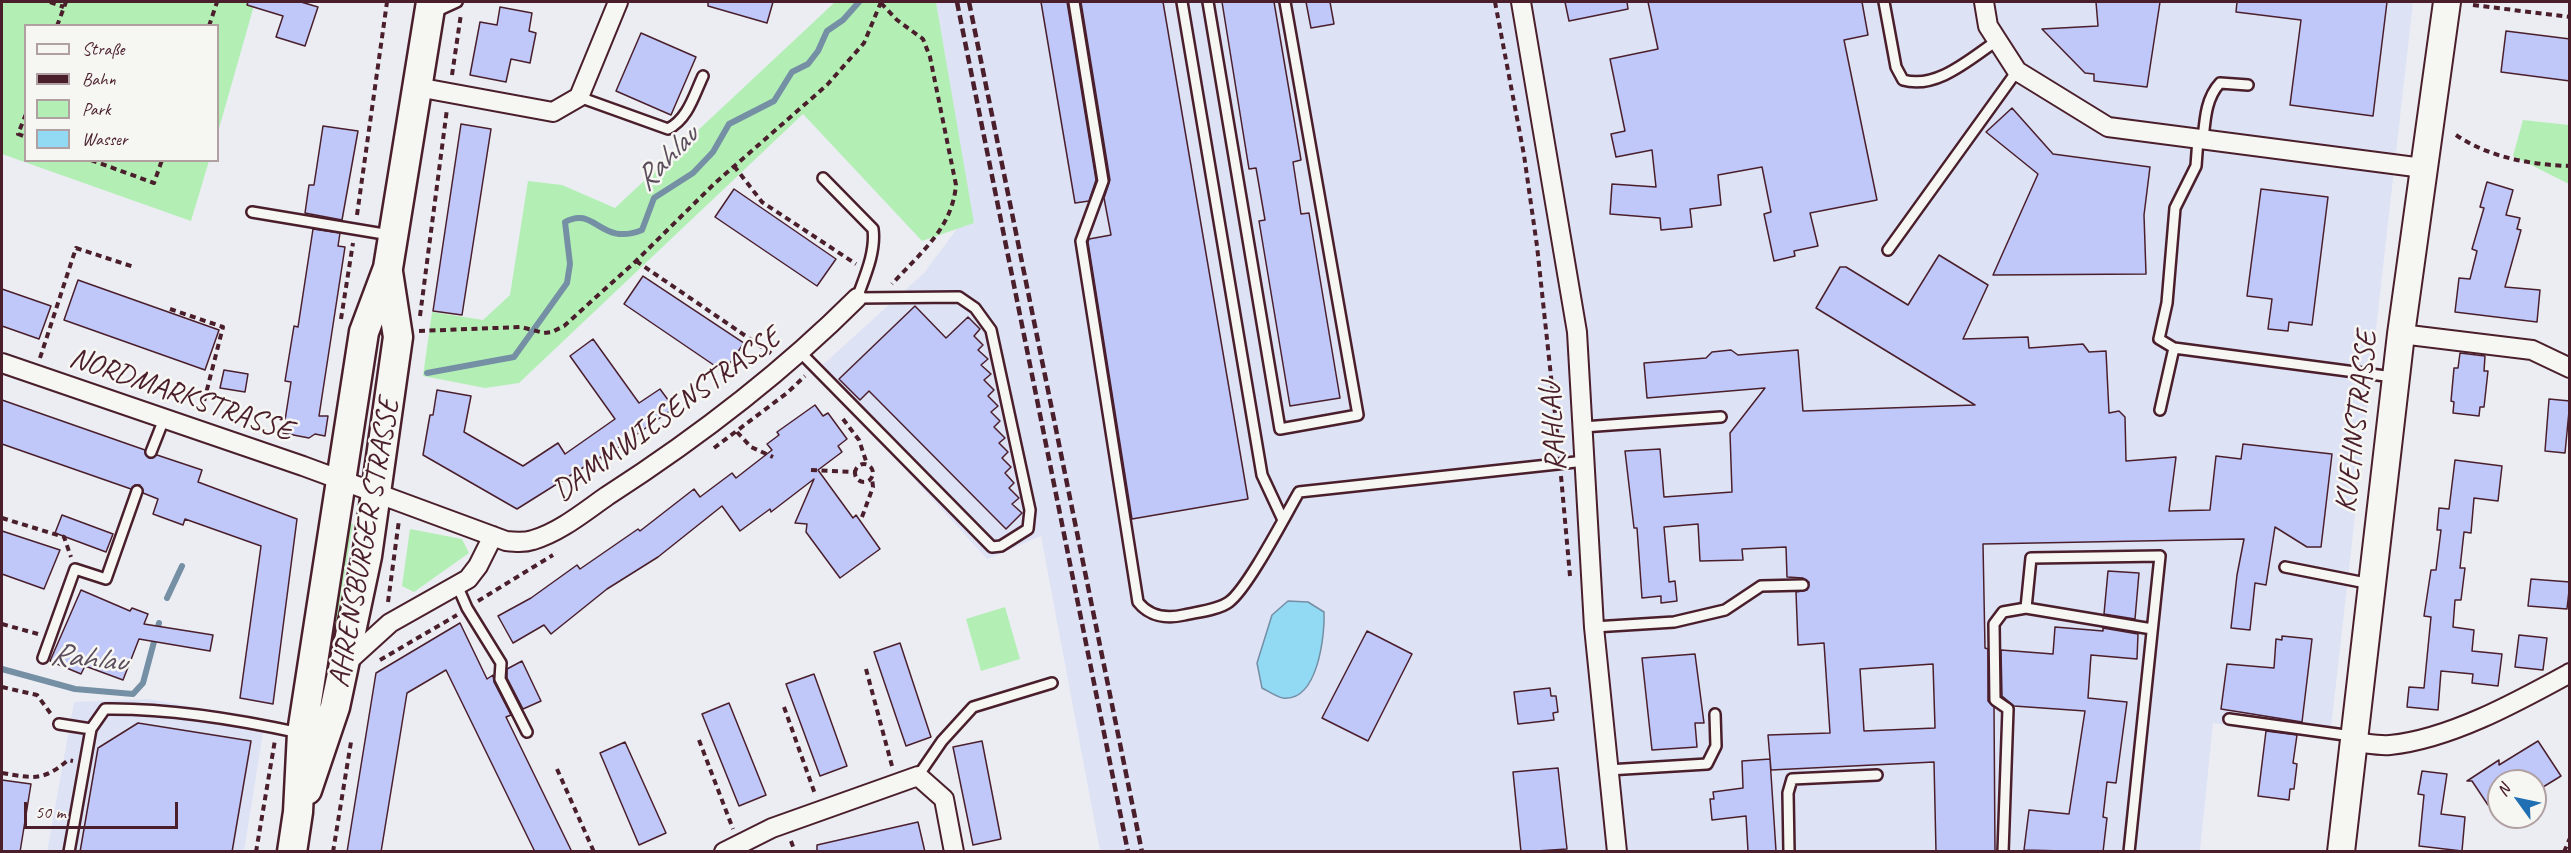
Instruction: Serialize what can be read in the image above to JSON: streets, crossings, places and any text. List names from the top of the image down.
{
  "streets": {
    "main road": ["AHRENSBURGER STRASSE"],
    "street": [
      "NORDMARKSTRASSE",
      "DAMMWIESENSTRASSE",
      "KUEHNSTRASSE",
      "RAHLAU"
    ]
  },
  "crossings": [
    ["NORDMARKSTRASSE", "DAMMWIESENSTRASSE"],
    ["NORDMARKSTRASSE", "AHRENSBURGER STRASSE"],
    ["DAMMWIESENSTRASSE", "AHRENSBURGER STRASSE"]
  ],
  "water": ["Rahlau"],
  "legend": [
    "Straße",
    "Bahn",
    "Park",
    "Wasser"
  ],
  "scale_bar": "50 m",
  "north": "top left"
}
